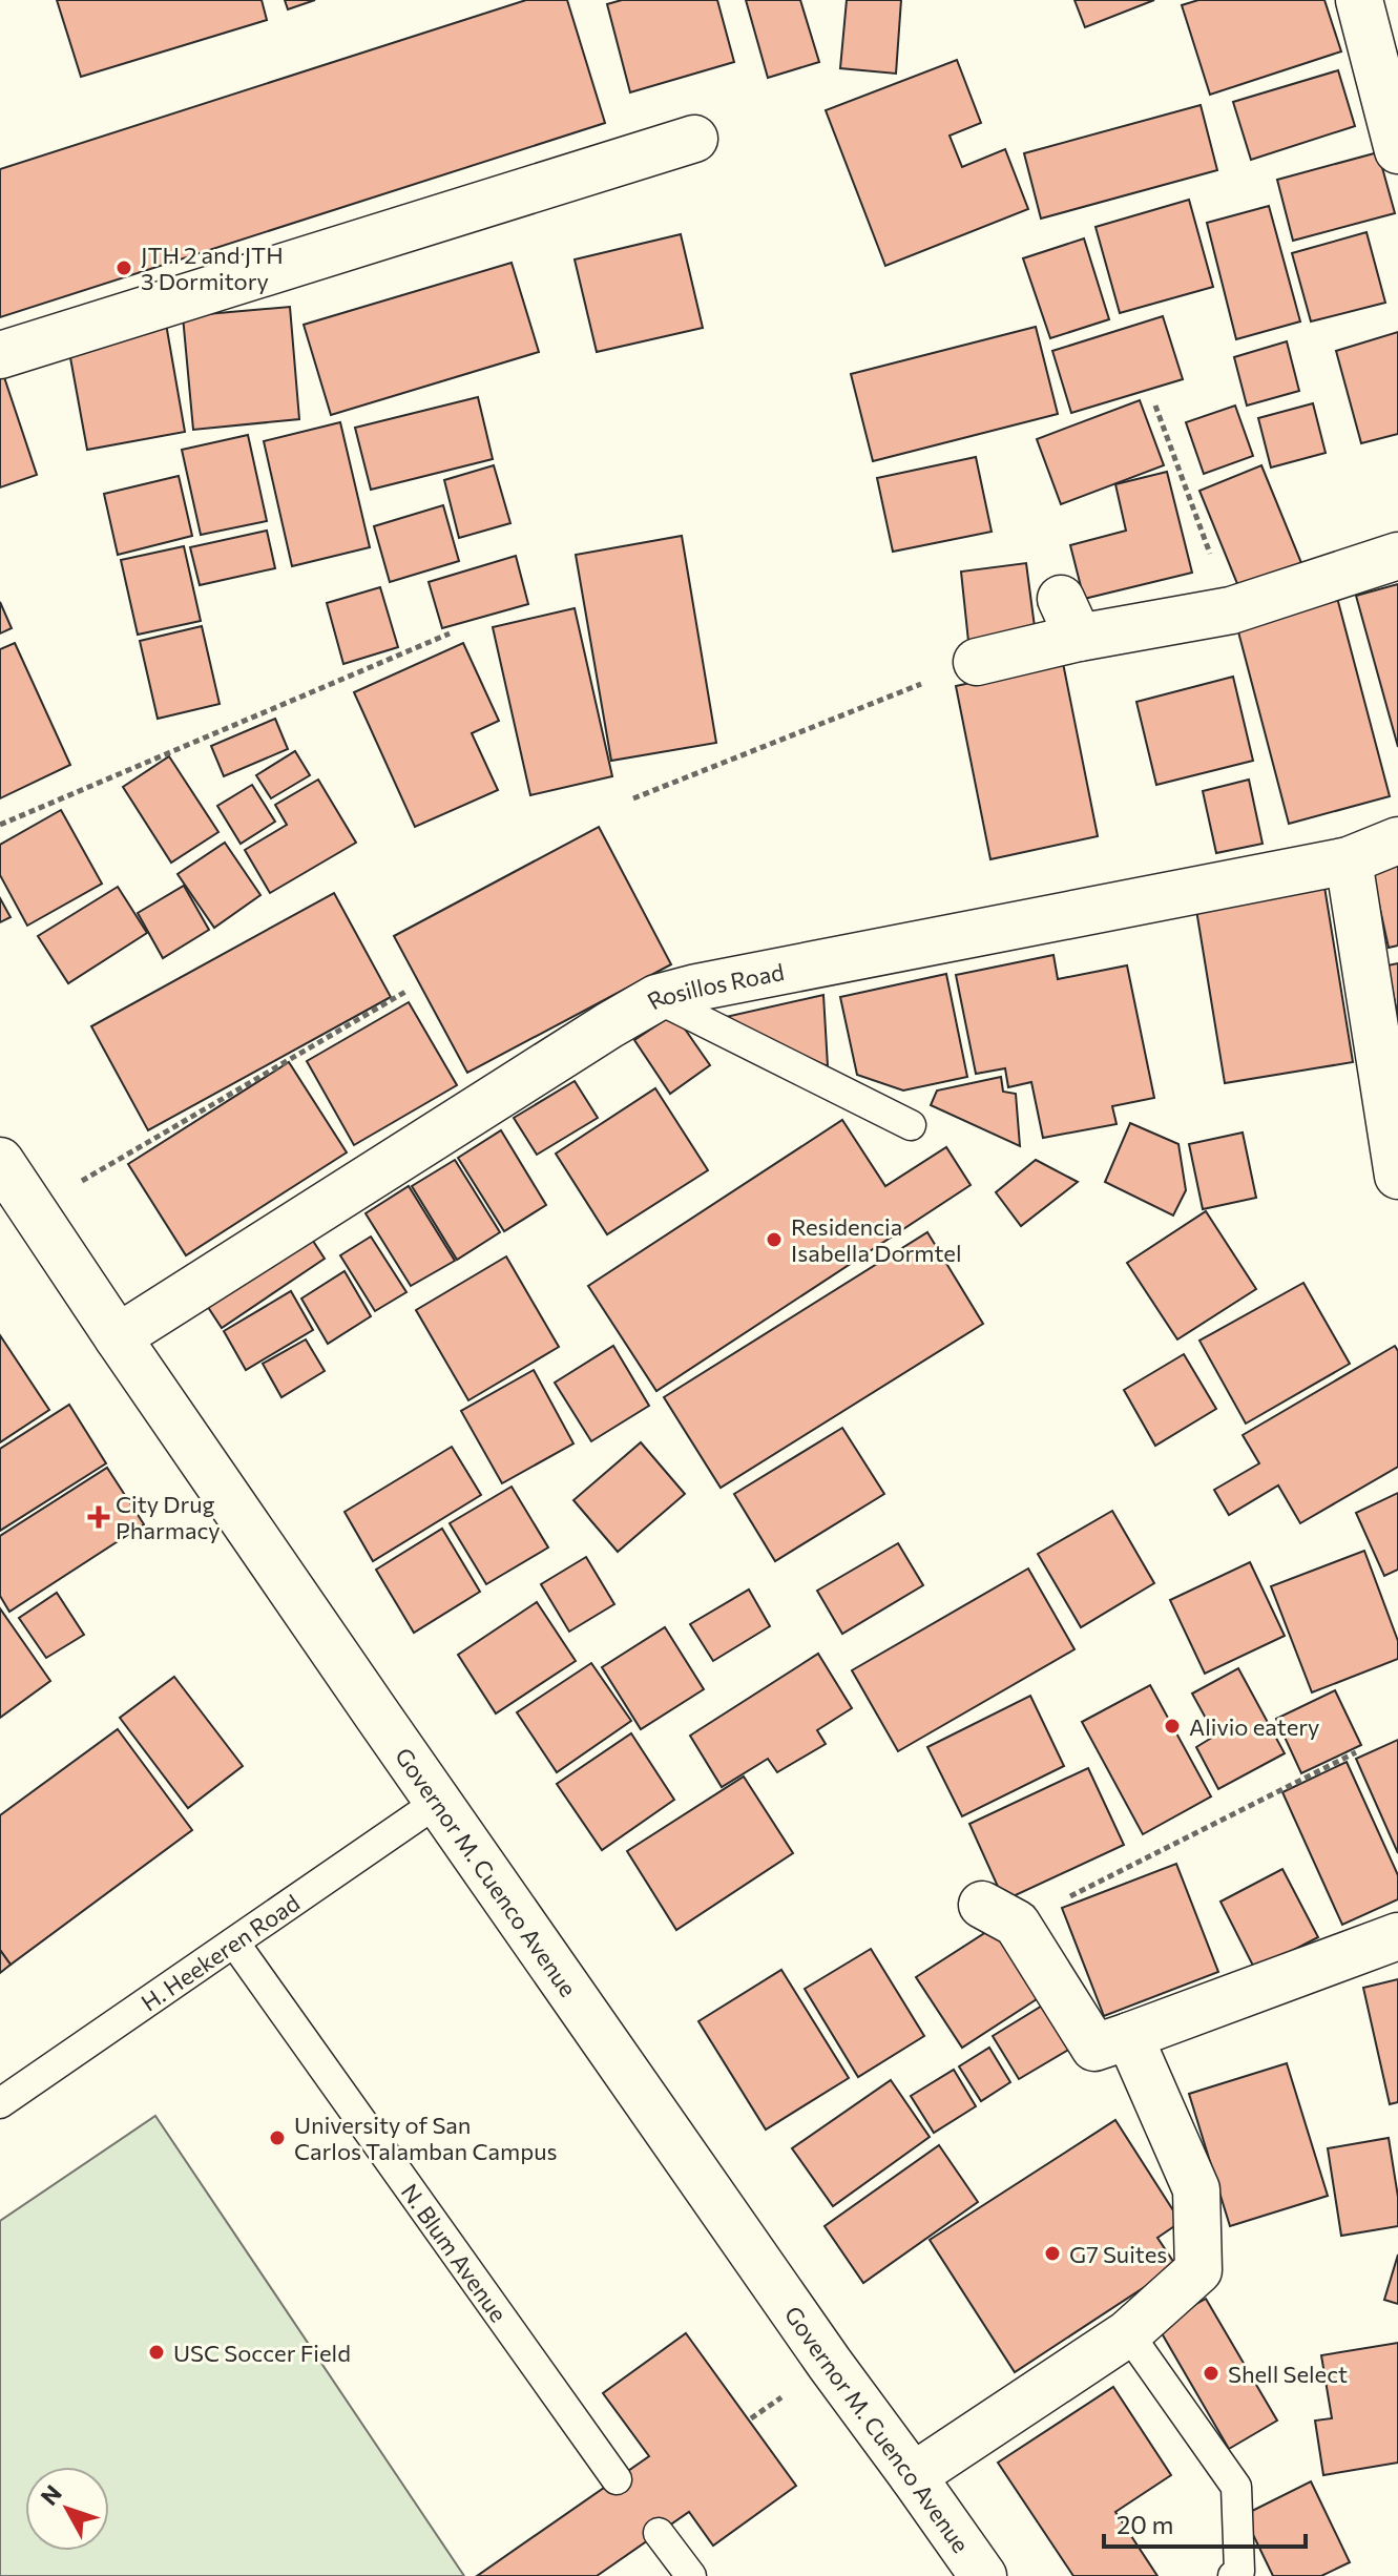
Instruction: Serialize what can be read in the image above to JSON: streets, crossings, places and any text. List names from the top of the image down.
{
  "streets": {
    "street": ["Rosillos Road", "Governor M. Cuenco Avenue"],
    "lane": ["H. Heekeren Road", "N. Blum Avenue"]
  },
  "crossings": [
    ["Rosillos Road", "Governor M. Cuenco Avenue"],
    ["Governor M. Cuenco Avenue", "H. Heekeren Road"],
    ["H. Heekeren Road", "N. Blum Avenue"]
  ],
  "places": {
    "other": [
      "JTH 2 and JTH 3 Dormitory",
      "Residencia Isabella Dormtel",
      "Alivio eatery",
      "University of San Carlos Talamban Campus",
      "G7 Suites",
      "USC Soccer Field",
      "Shell Select"
    ],
    "health": ["City Drug Pharmacy"]
  },
  "scale_bar": "20 m",
  "north": "top left"
}
